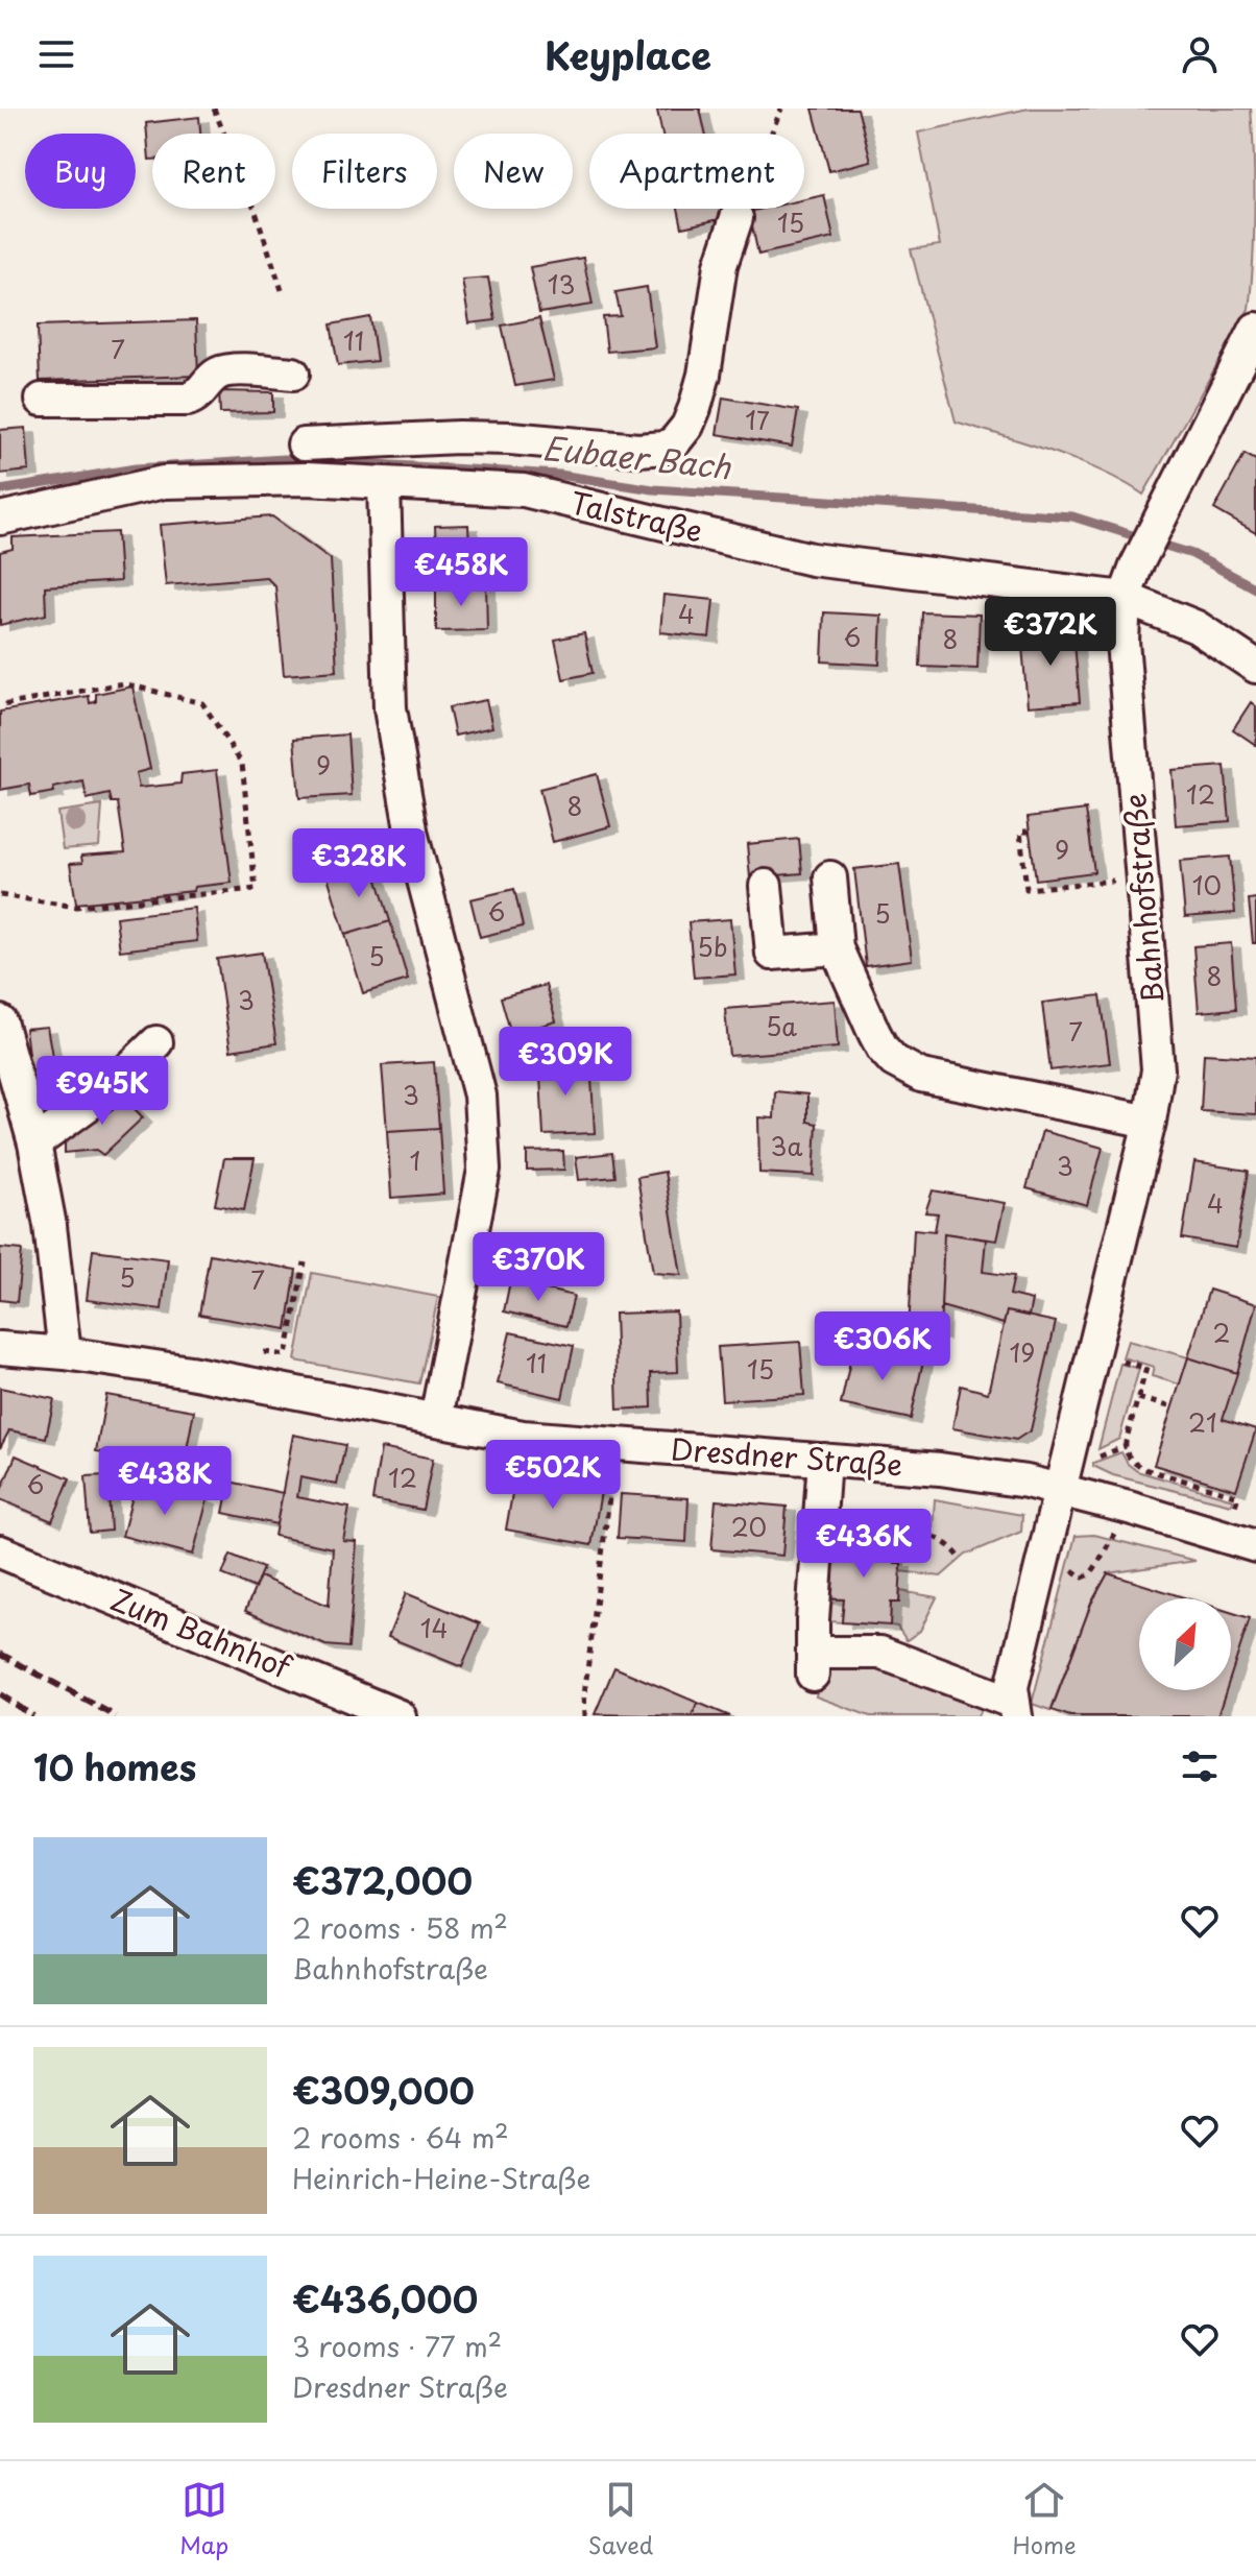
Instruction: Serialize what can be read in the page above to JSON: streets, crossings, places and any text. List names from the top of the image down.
{
  "streets": {
    "street": [
      "Talstraße",
      "Bahnhofstraße",
      "Dresdner Straße",
      "Zum Bahnhof"
    ]
  },
  "crossings": [
    ["Talstraße", "Bahnhofstraße"],
    ["Bahnhofstraße", "Dresdner Straße"]
  ],
  "water": ["Eubaer Bach"],
  "house_numbers": [
    "15",
    "13",
    "11",
    "7",
    "17",
    "4",
    "6",
    "8",
    "9",
    "12",
    "8",
    "9",
    "10",
    "6",
    "5",
    "5b",
    "5",
    "8",
    "3",
    "5a",
    "7",
    "3",
    "3a",
    "1",
    "3",
    "4",
    "5",
    "7",
    "2",
    "19",
    "11",
    "15",
    "21",
    "12",
    "6",
    "20",
    "14"
  ],
  "north": "top right",
  "page": {
    "header": "Keyplace",
    "chip": [
      "Buy",
      "Rent",
      "Filters",
      "New",
      "Apartment"
    ],
    "price": [
      "€458K",
      "€372K",
      "€328K",
      "€309K",
      "€945K",
      "€370K",
      "€306K",
      "€502K",
      "€438K",
      "€436K"
    ],
    "heading": "10 homes",
    "list": [
      {
        "name": "€372,000",
        "note": "2 rooms · 58 m² · Bahnhofstraße"
      },
      {
        "name": "€309,000",
        "note": "2 rooms · 64 m² · Heinrich-Heine-Straße"
      },
      {
        "name": "€436,000",
        "note": "3 rooms · 77 m² · Dresdner Straße"
      }
    ],
    "tabs": ["Map", "Saved", "Home"]
  }
}
